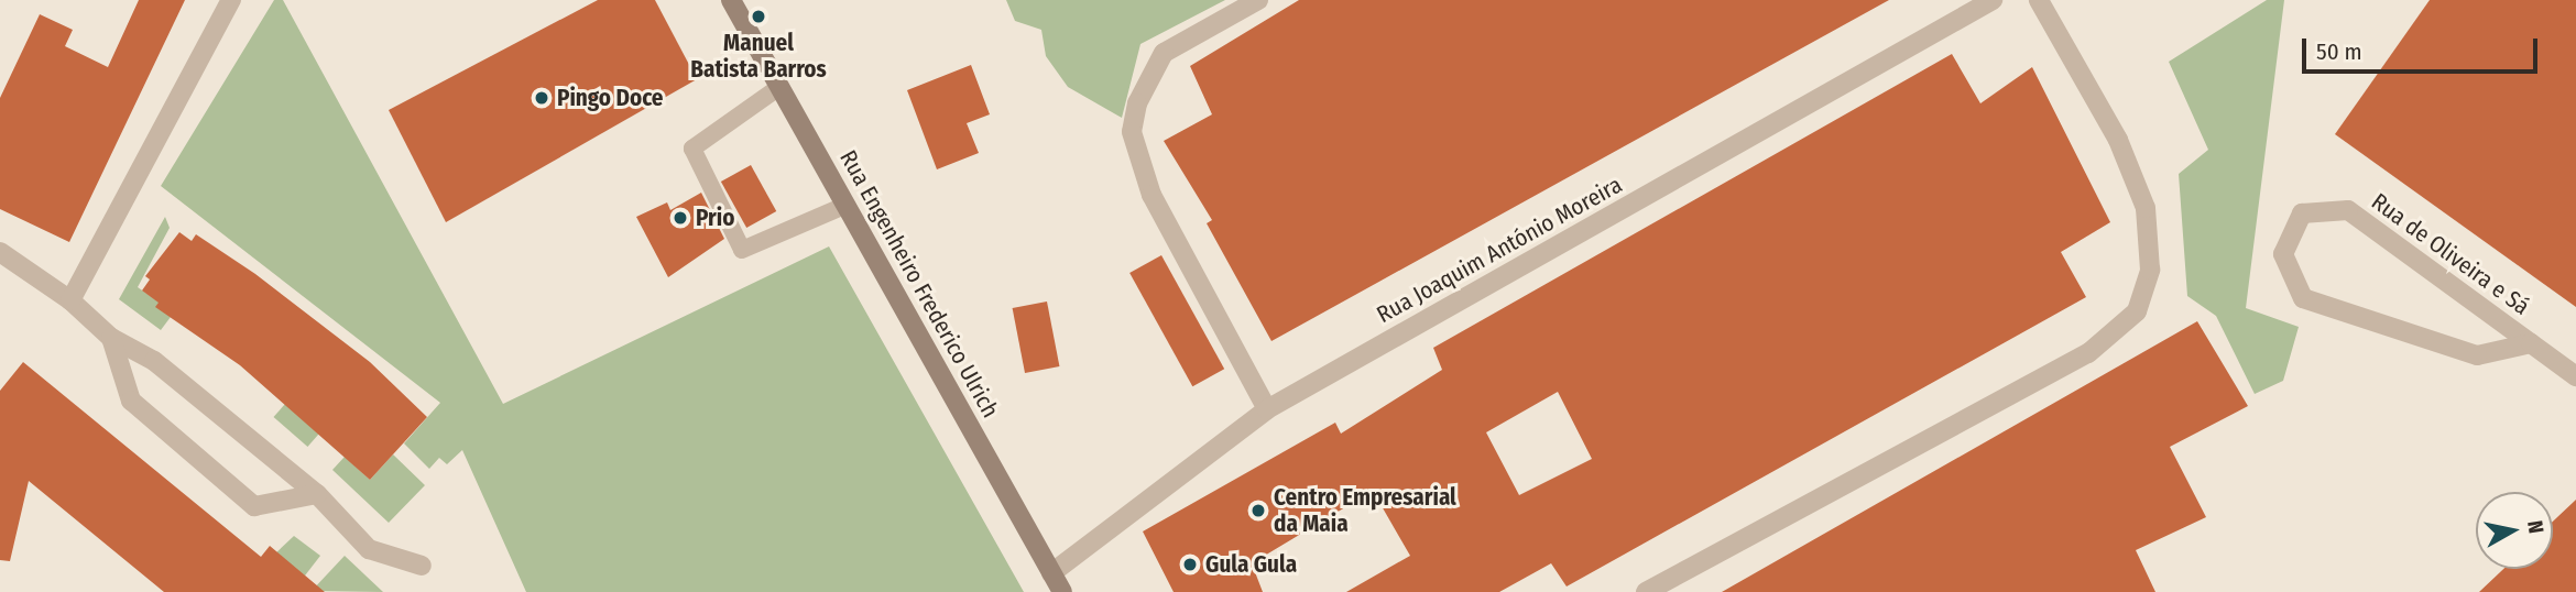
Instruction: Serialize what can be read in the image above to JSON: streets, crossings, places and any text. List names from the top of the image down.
{
  "streets": {
    "main road": ["Rua Engenheiro Frederico Ulrich"],
    "street": ["Rua Joaquim António Moreira", "Rua de Oliveira e Sá"]
  },
  "crossings": [
    ["Rua Joaquim António Moreira", "Rua Engenheiro Frederico Ulrich"]
  ],
  "places": [
    "Manuel Batista Barros",
    "Pingo Doce",
    "Prio",
    "Centro Empresarial da Maia",
    "Gula Gula"
  ],
  "scale_bar": "50 m",
  "north": "right"
}
